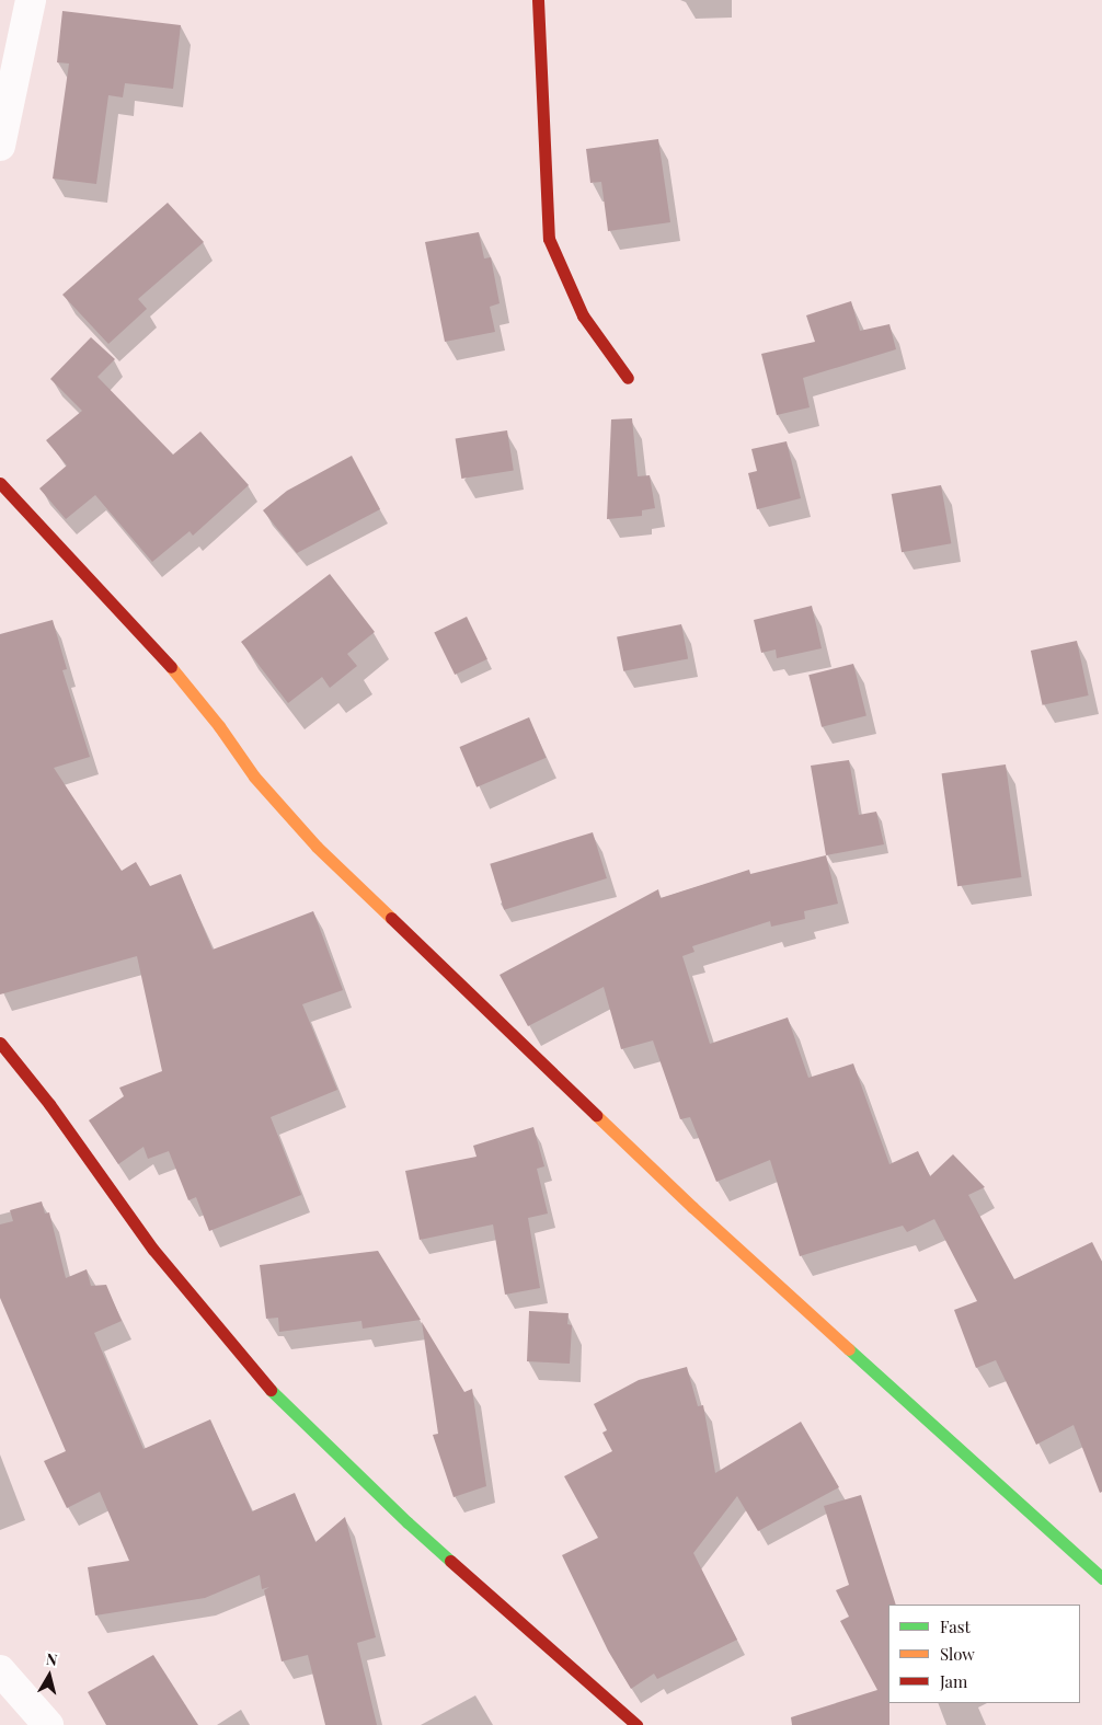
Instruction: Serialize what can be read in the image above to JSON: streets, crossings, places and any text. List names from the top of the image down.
{
  "legend": ["Fast", "Slow", "Jam"],
  "north": "top"
}
